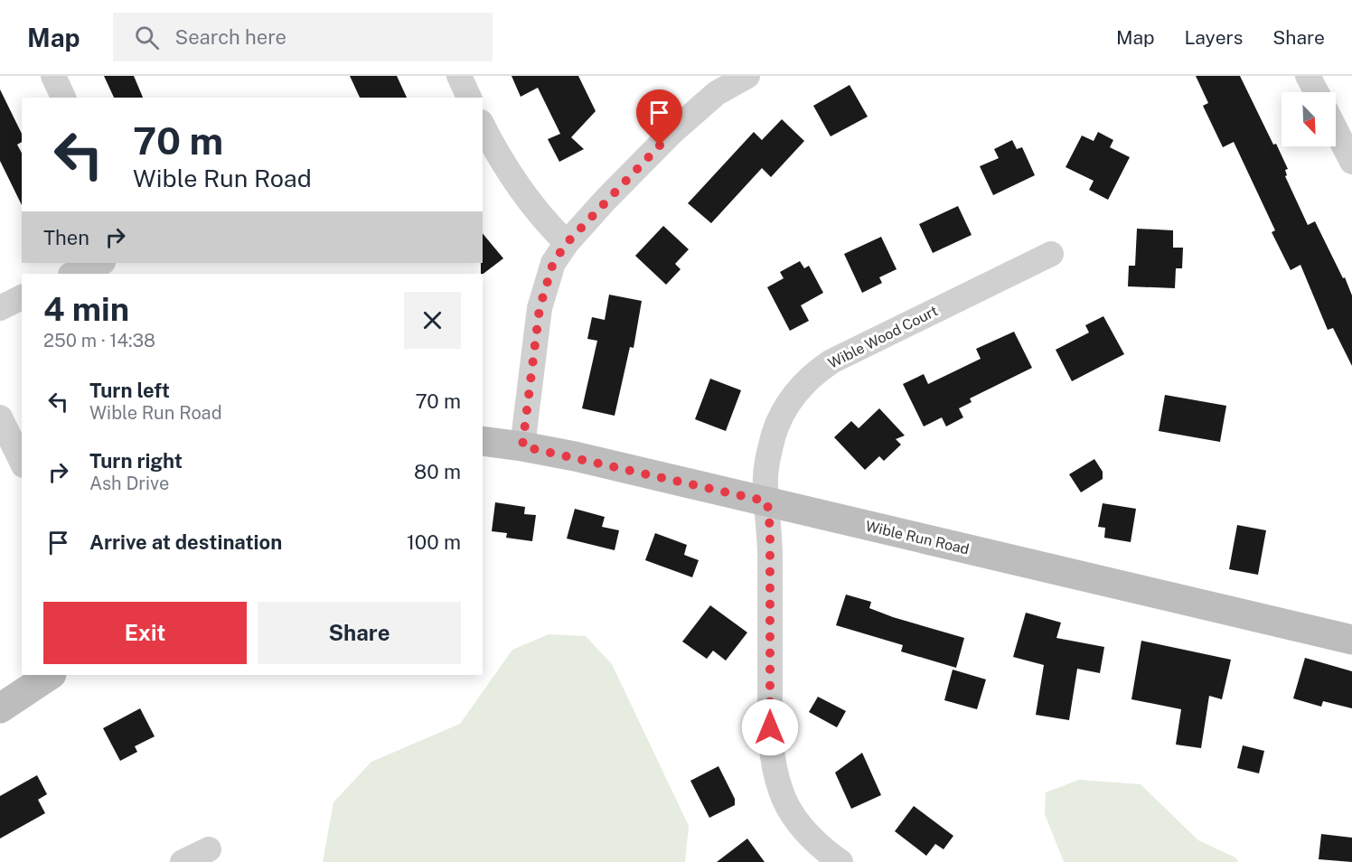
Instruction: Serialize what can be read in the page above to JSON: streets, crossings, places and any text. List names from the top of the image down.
{
  "streets": {
    "street": ["Wible Wood Court", "Wible Run Road"]
  },
  "crossings": [
    ["Wible Wood Court", "Wible Run Road"]
  ],
  "north": "bottom right",
  "page": {
    "header": "Map",
    "search": "Search here",
    "nav": ["Map", "Layers", "Share"],
    "turn": ["70 m", "Wible Run Road"],
    "then": "Then",
    "heading": ["4 min", "250 m · 14:38"],
    "list": [
      {
        "name": "Turn left",
        "note": "Wible Run Road",
        "value": "70 m"
      },
      {
        "name": "Turn right",
        "note": "Ash Drive",
        "value": "80 m"
      },
      {
        "name": "Arrive at destination",
        "value": "100 m"
      }
    ],
    "buttons": ["Exit", "Share"]
  }
}
